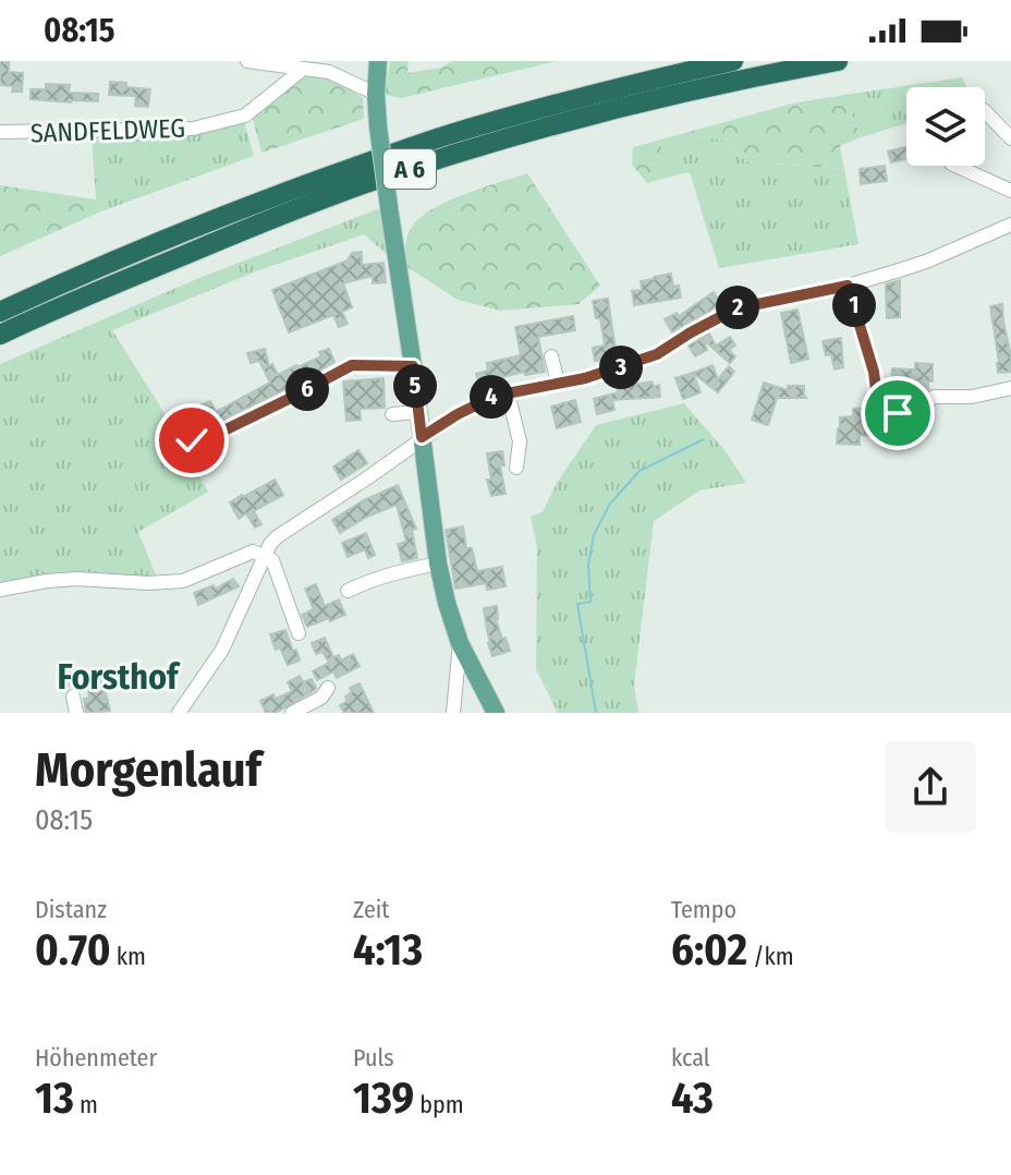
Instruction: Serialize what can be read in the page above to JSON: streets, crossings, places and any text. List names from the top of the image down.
{
  "streets": {
    "highway": ["A 6"],
    "street": ["SANDFELDWEG"]
  },
  "districts": ["Forsthof"],
  "page": {
    "status": "08:15",
    "pins": [
      "1",
      "2",
      "3",
      "5",
      "6",
      "4"
    ],
    "heading": ["Morgenlauf", "08:15"],
    "stats": [
      ["Distanz", "0.70 km"],
      ["Zeit", "4:13"],
      ["Tempo", "6:02 /km"],
      ["Höhenmeter", "13 m"],
      ["Puls", "139 bpm"],
      ["kcal", "43"]
    ]
  }
}
